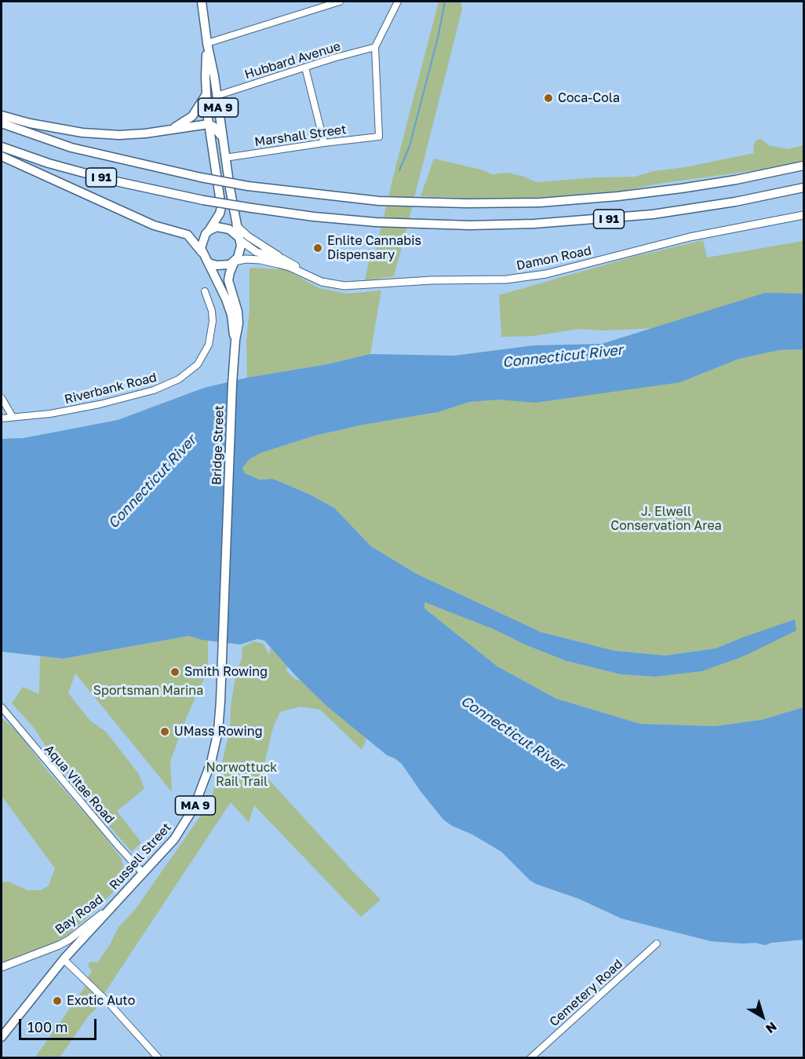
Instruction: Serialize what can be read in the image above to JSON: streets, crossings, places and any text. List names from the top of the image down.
{
  "streets": {
    "highway": [
      "MA 9",
      "I 91",
      "Bridge Street",
      "Russell Street"
    ],
    "main road": ["Damon Road", "Bay Road"],
    "street": [
      "Hubbard Avenue",
      "Marshall Street",
      "Riverbank Road",
      "Aqua Vitae Road",
      "Cemetery Road"
    ]
  },
  "crossings": [
    ["Hubbard Avenue", "MA 9"],
    ["Hubbard Avenue", "Marshall Street"],
    ["MA 9", "Marshall Street"],
    ["MA 9", "Damon Road"],
    ["MA 9", "Bridge Street"],
    ["Damon Road", "Bridge Street"],
    ["Bridge Street", "Russell Street"],
    ["Aqua Vitae Road", "Russell Street"],
    ["Russell Street", "Bay Road"]
  ],
  "water": ["Connecticut River"],
  "parks": ["J. Elwell Conservation Area", "Sportsman Marina", "Norwottuck Rail Trail"],
  "places": [
    "Coca-Cola",
    "Enlite Cannabis Dispensary",
    "Smith Rowing",
    "UMass Rowing",
    "Exotic Auto"
  ],
  "scale_bar": "100 m",
  "north": "bottom right"
}
